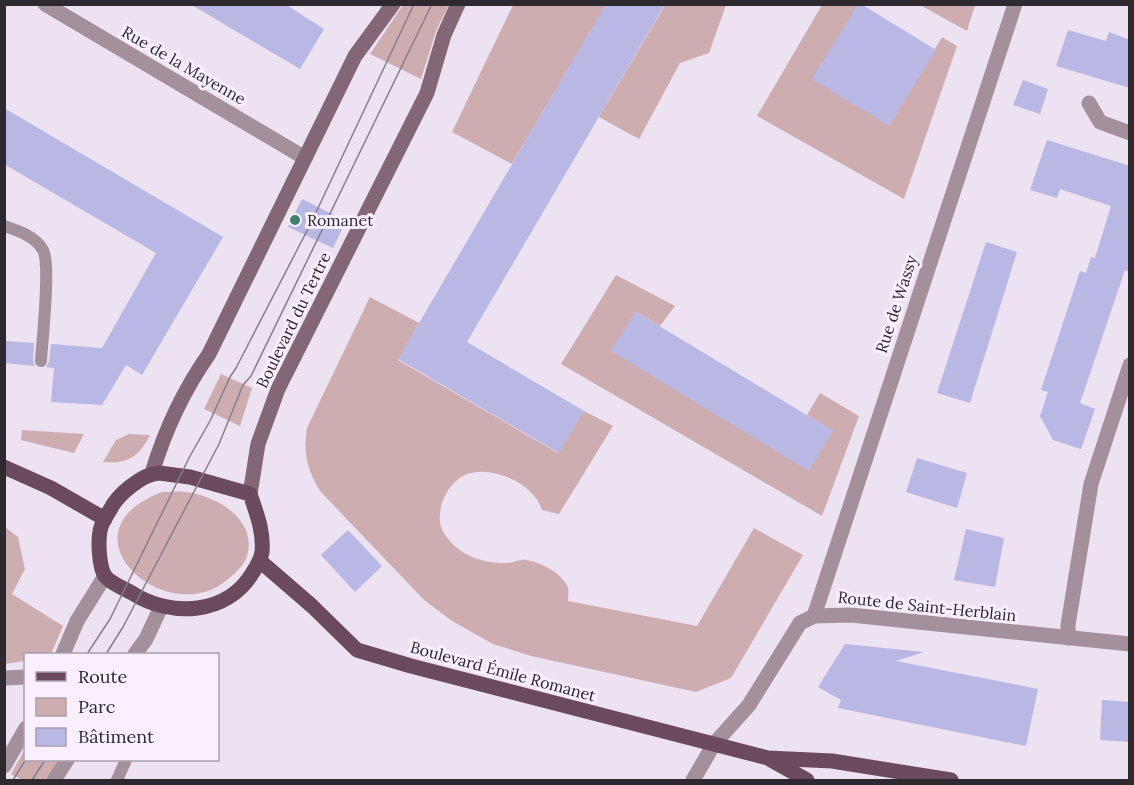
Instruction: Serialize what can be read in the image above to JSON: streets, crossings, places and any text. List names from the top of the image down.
{
  "streets": {
    "main road": ["Boulevard du Tertre", "Boulevard Émile Romanet"],
    "street": ["Rue de la Mayenne", "Rue de Wassy", "Route de Saint-Herblain"]
  },
  "crossings": [
    ["Rue de Wassy", "Route de Saint-Herblain"],
    ["Boulevard du Tertre", "Boulevard Émile Romanet"]
  ],
  "places": ["Romanet"],
  "legend": ["Route", "Parc", "Bâtiment"]
}
